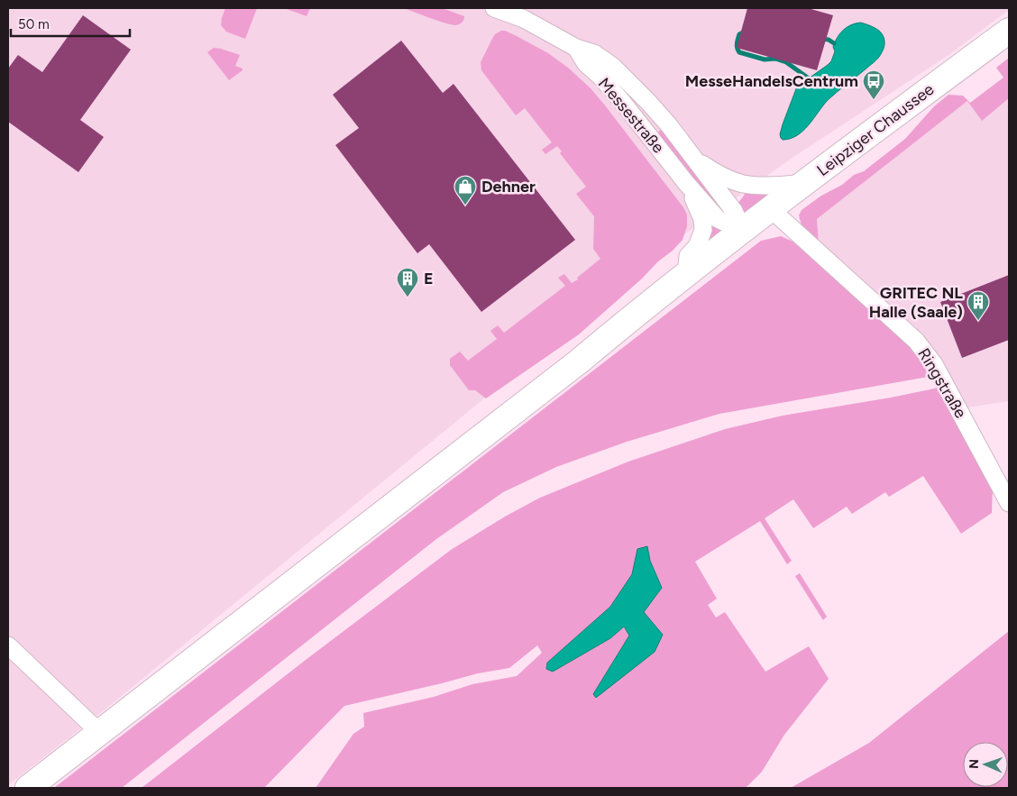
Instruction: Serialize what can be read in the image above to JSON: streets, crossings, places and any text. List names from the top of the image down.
{
  "streets": {
    "main road": ["Leipziger Chaussee"],
    "street": ["Messestraße", "Ringstraße"]
  },
  "crossings": [
    ["Messestraße", "Leipziger Chaussee"],
    ["Leipziger Chaussee", "Ringstraße"]
  ],
  "places": {
    "bus stop": ["MesseHandelsCentrum"],
    "shop": ["Dehner"],
    "building": ["E", "GRITEC NL Halle (Saale)"]
  },
  "scale_bar": "50 m",
  "north": "left"
}
